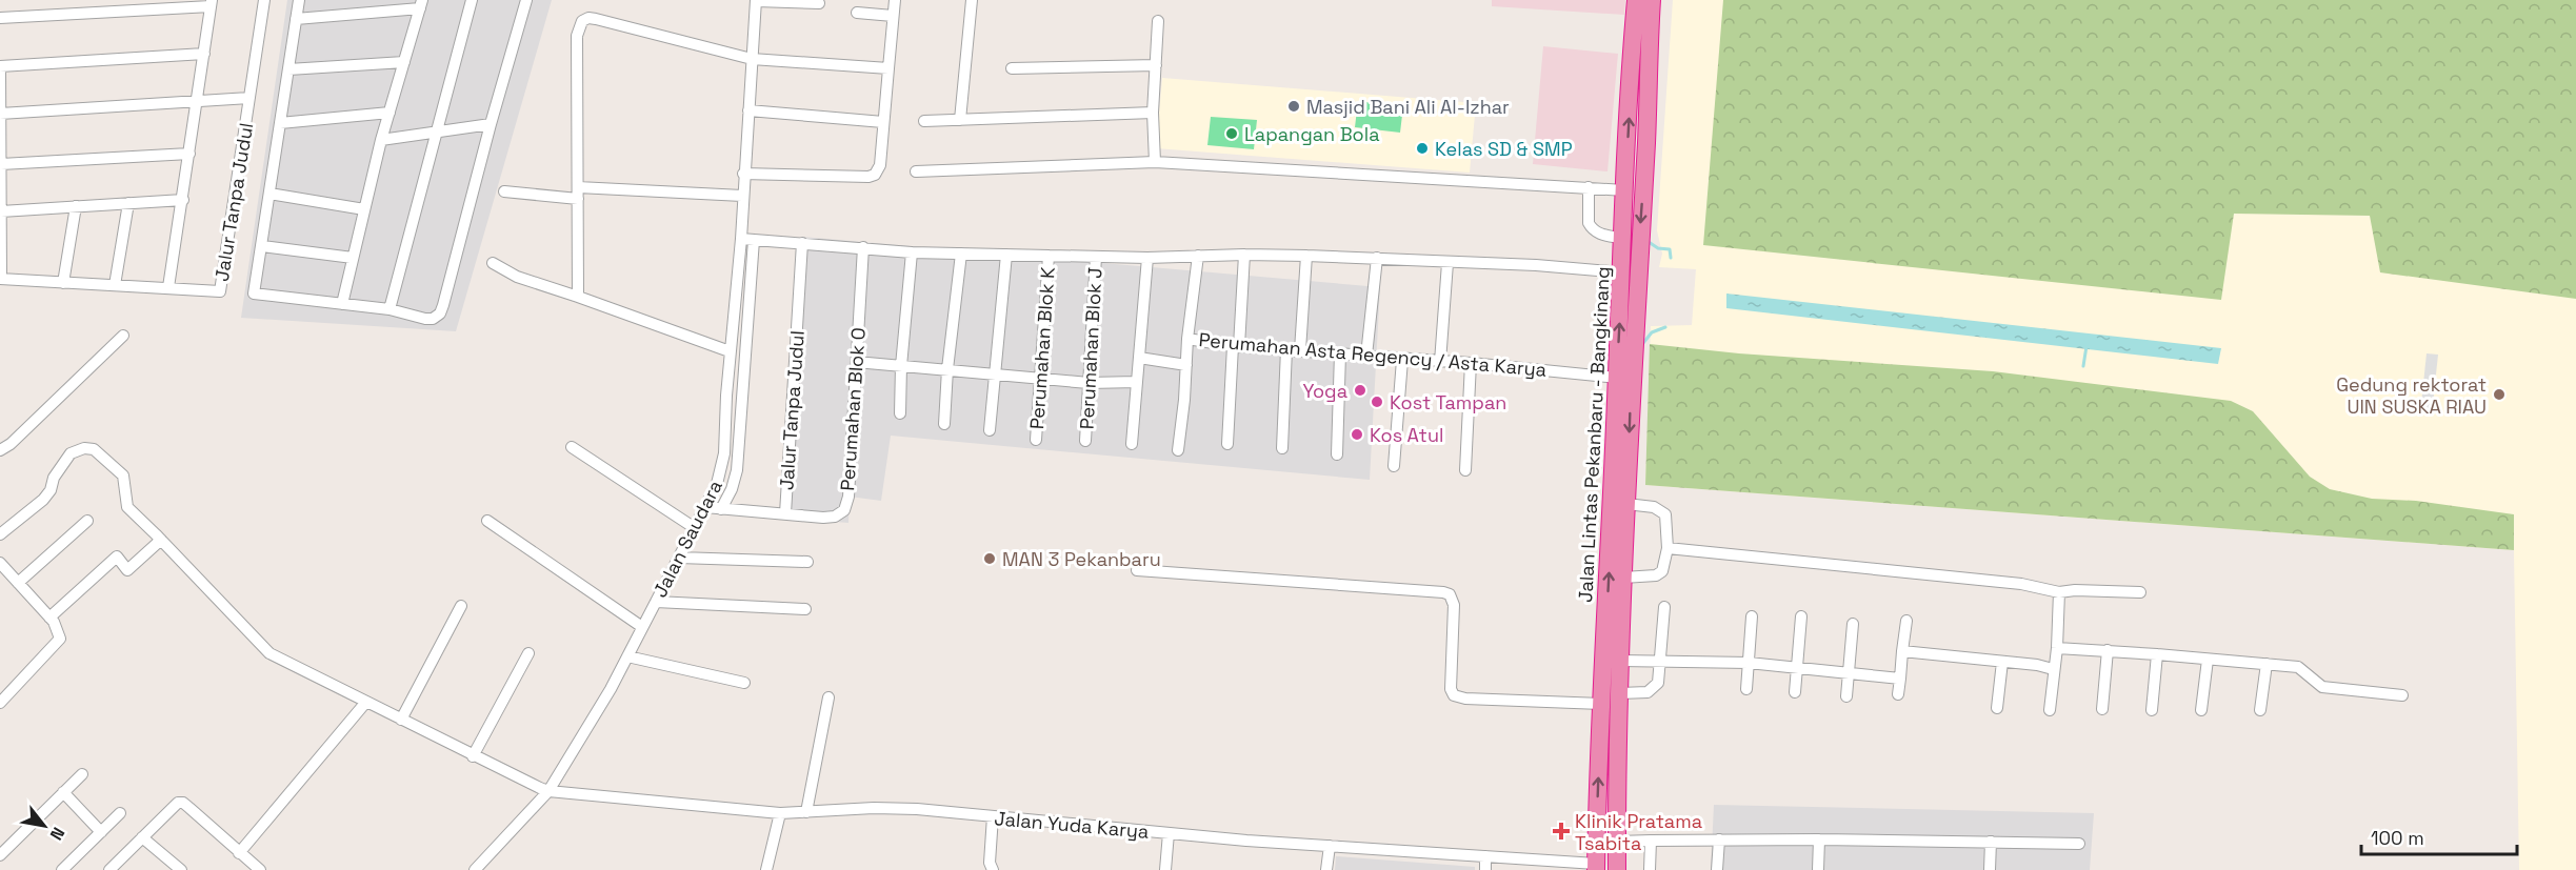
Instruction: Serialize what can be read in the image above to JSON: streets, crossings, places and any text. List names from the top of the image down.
{
  "streets": {
    "highway": ["Jalan Lintas Pekanbaru - Bangkinang"],
    "street": [
      "Jalur Tanpa Judul",
      "Perumahan Blok K",
      "Perumahan Blok J",
      "Perumahan Asta Regency / Asta Karya",
      "Perumahan Blok O",
      "Jalan Saudara",
      "Jalan Yuda Karya"
    ]
  },
  "crossings": [
    ["Jalur Tanpa Judul", "Perumahan Blok O"],
    ["Jalur Tanpa Judul", "Jalan Saudara"],
    ["Perumahan Asta Regency / Asta Karya", "Jalan Lintas Pekanbaru - Bangkinang"],
    ["Jalan Lintas Pekanbaru - Bangkinang", "Jalan Yuda Karya"],
    ["Jalan Saudara", "Jalan Yuda Karya"]
  ],
  "places": {
    "other": [
      "Masjid Bani Ali Al-Izhar",
      "Lapangan Bola",
      "Kelas SD & SMP",
      "Yoga",
      "Gedung rektorat UIN SUSKA RIAU",
      "Kost Tampan",
      "Kos Atul",
      "MAN 3 Pekanbaru"
    ],
    "health": ["Klinik Pratama Tsabita"]
  },
  "scale_bar": "100 m",
  "north": "bottom right"
}
